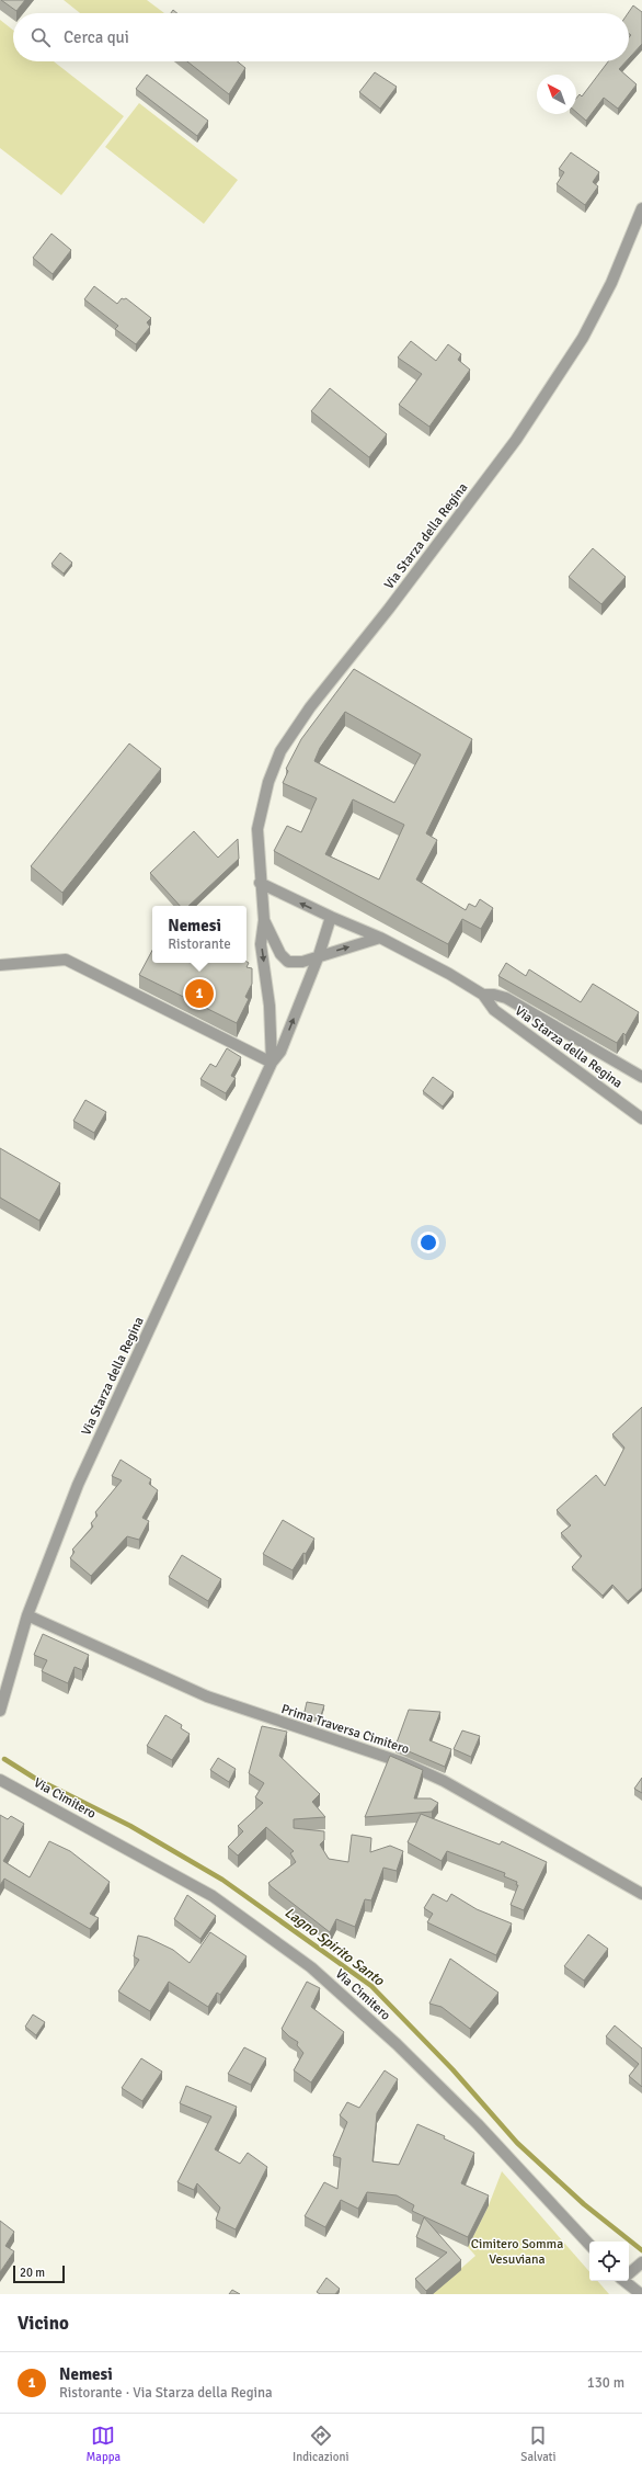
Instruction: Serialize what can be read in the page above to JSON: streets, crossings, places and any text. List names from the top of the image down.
{
  "streets": {
    "street": ["Via Starza della Regina", "Prima Traversa Cimitero", "Via Cimitero"]
  },
  "crossings": [
    ["Via Starza della Regina", "Prima Traversa Cimitero"]
  ],
  "water": ["Lagno Spirito Santo"],
  "parks": ["Cimitero Somma Vesuviana"],
  "scale_bar": "20 m",
  "north": "top left",
  "page": {
    "search": "Cerca qui",
    "popup": ["Nemesi", "Ristorante"],
    "pins": "1",
    "scale": "20 m",
    "heading": "Vicino",
    "list": [
      {
        "mark": "1",
        "name": "Nemesi",
        "note": "Ristorante · Via Starza della Regina",
        "value": "130 m"
      }
    ],
    "nav": ["Mappa", "Indicazioni", "Salvati"]
  }
}
